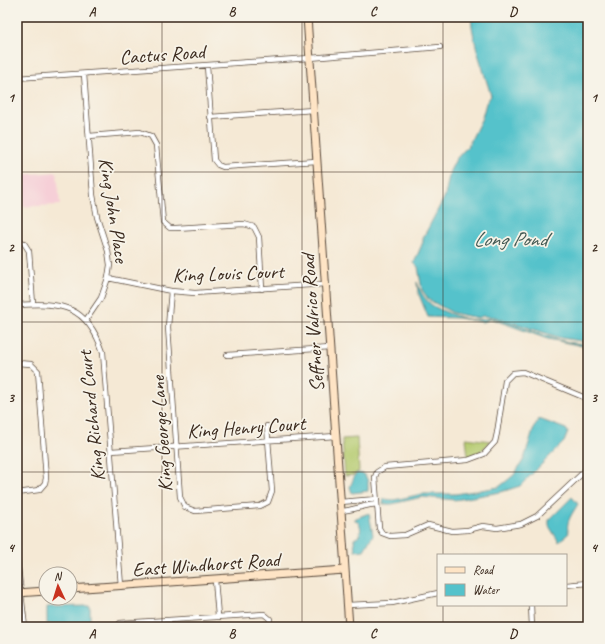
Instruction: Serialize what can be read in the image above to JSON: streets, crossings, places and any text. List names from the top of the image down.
{
  "streets": {
    "street": [
      "Cactus Road",
      "King John Place",
      "King Louis Court",
      "Seffner Valrico Road",
      "King Richard Court",
      "King Henry Court",
      "King George Lane",
      "East Windhorst Road"
    ]
  },
  "crossings": [
    ["Cactus Road", "King John Place"],
    ["Cactus Road", "Seffner Valrico Road"],
    ["King John Place", "King Louis Court"],
    ["King John Place", "King Richard Court"],
    ["King Louis Court", "Seffner Valrico Road"],
    ["King Louis Court", "King George Lane"],
    ["Seffner Valrico Road", "King Henry Court"],
    ["Seffner Valrico Road", "East Windhorst Road"],
    ["King Richard Court", "King Henry Court"],
    ["King Richard Court", "East Windhorst Road"],
    ["King Henry Court", "King George Lane"]
  ],
  "water": ["Long Pond"],
  "legend": ["Road", "Water"],
  "north": "top",
  "grid": {
    "columns": [
      "A",
      "B",
      "C",
      "D"
    ],
    "rows": [
      "1",
      "2",
      "3",
      "4"
    ]
  }
}
